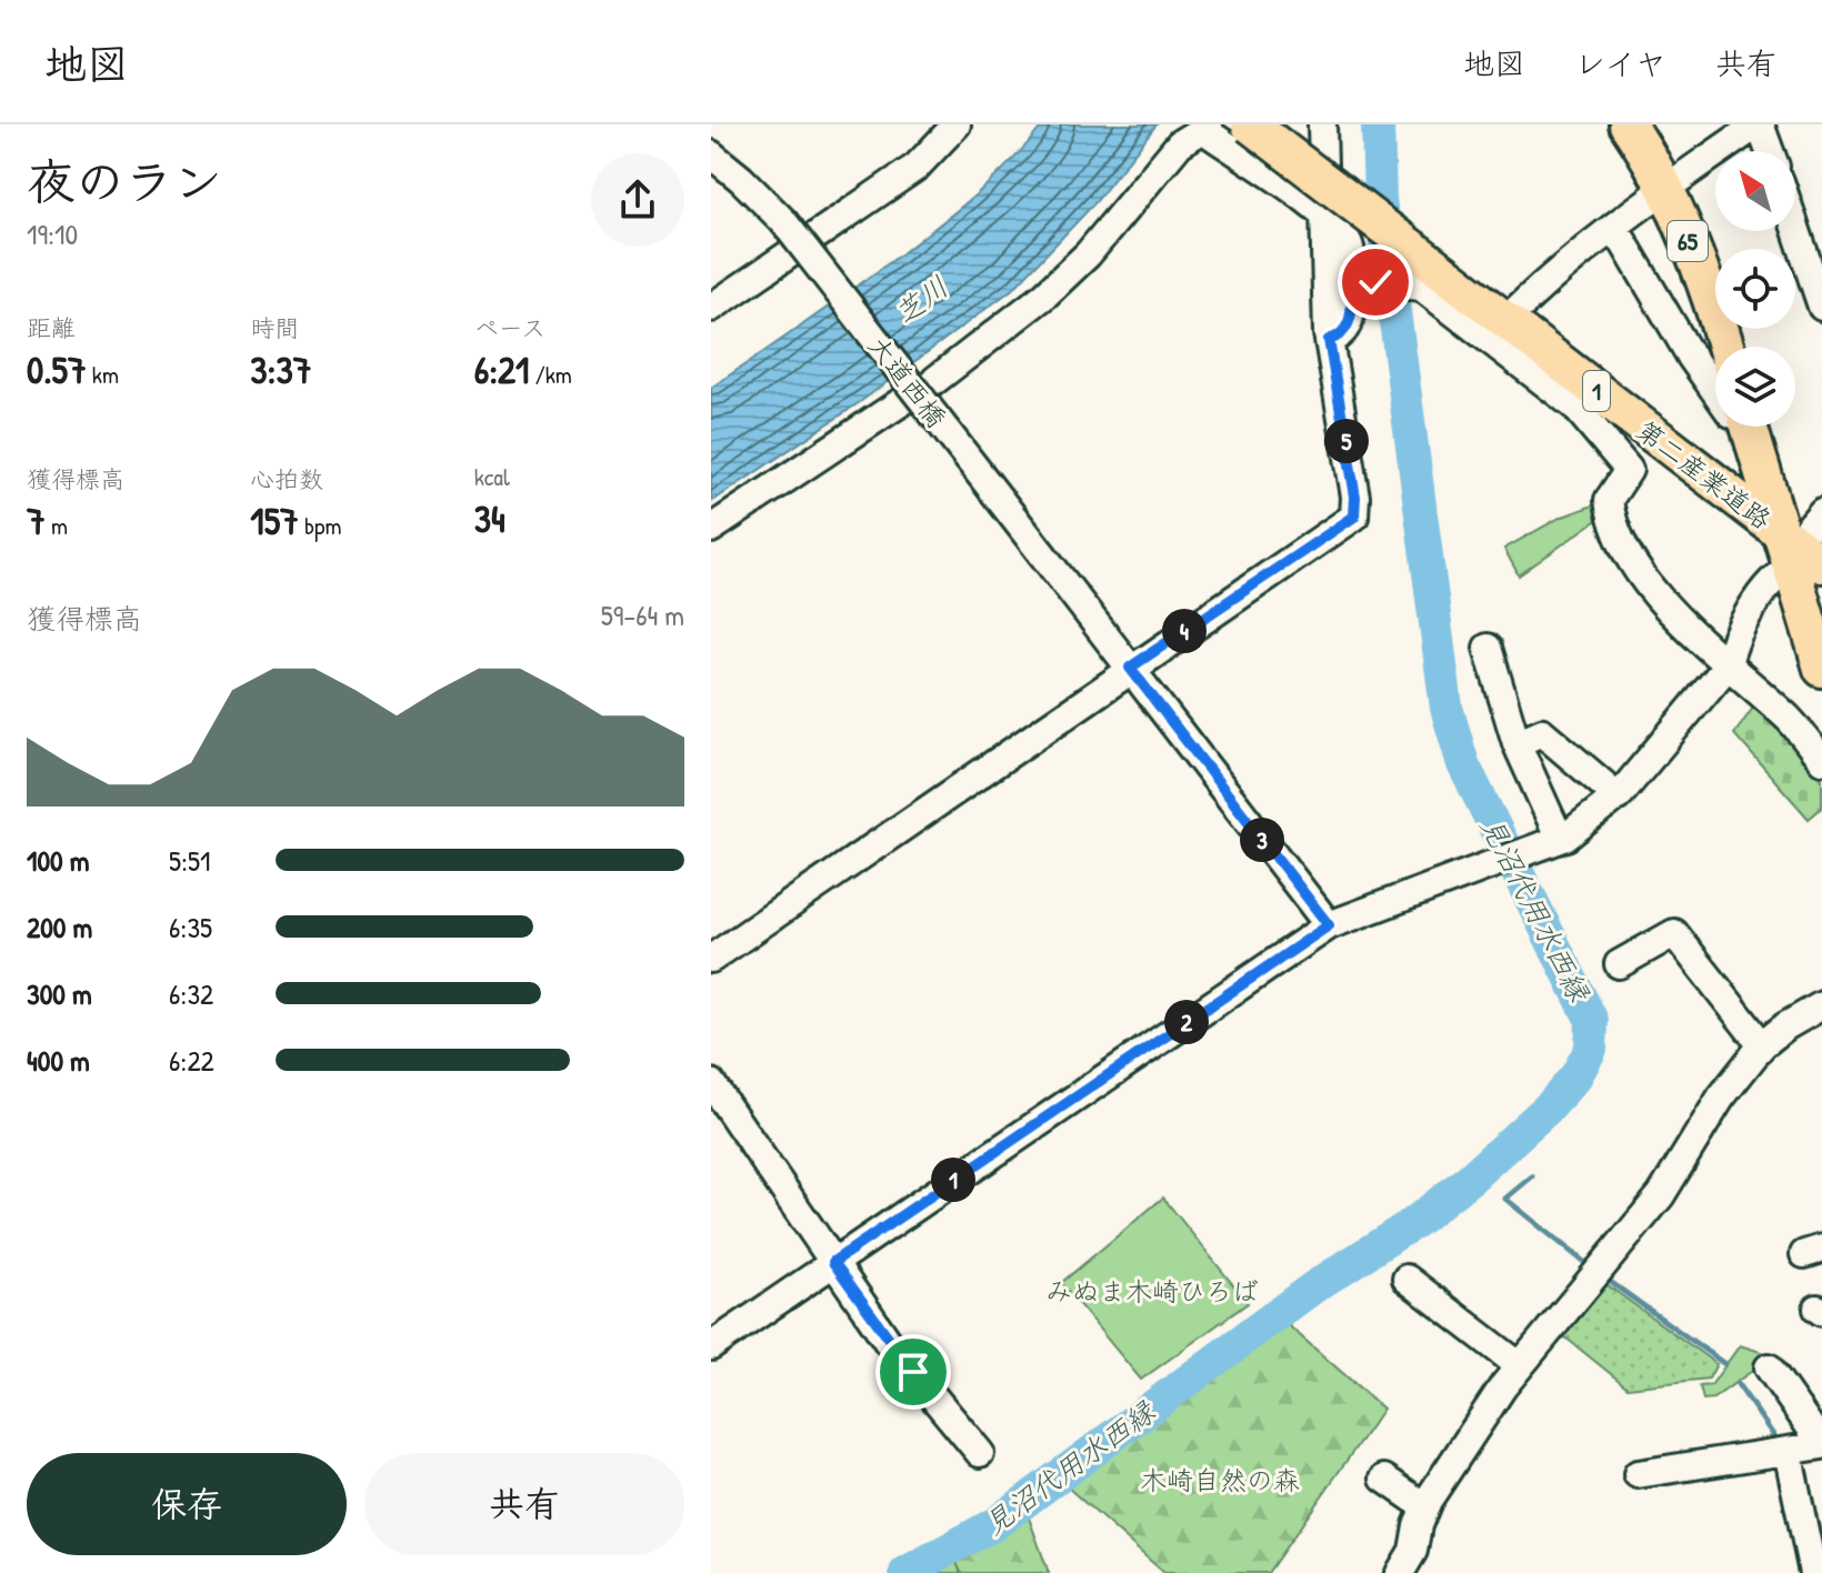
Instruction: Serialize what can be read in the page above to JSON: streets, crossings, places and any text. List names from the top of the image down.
{
  "streets": {
    "main road": ["65", "1", "第二産業道路"],
    "street": ["大道西橋"]
  },
  "water": ["芝川", "見沼代用水西縁"],
  "parks": ["みぬま木崎ひろば", "木崎自然の森"],
  "north": "top left",
  "page": {
    "header": "地図",
    "nav": ["地図", "レイヤ", "共有"],
    "heading": ["夜のラン", "19:10"],
    "stats": [
      ["距離", "0.57 km"],
      ["時間", "3:37"],
      ["ペース", "6:21 /km"],
      ["獲得標高", "7 m"],
      ["心拍数", "157 bpm"],
      ["kcal", "34"]
    ],
    "pins": [
      "5",
      "4",
      "3",
      "2",
      "1"
    ],
    "chart": ["獲得標高", "59–64 m"],
    "list": [
      {
        "name": "100 m",
        "note": "5:51"
      },
      {
        "name": "200 m",
        "note": "6:35"
      },
      {
        "name": "300 m",
        "note": "6:32"
      },
      {
        "name": "400 m",
        "note": "6:22"
      }
    ],
    "buttons": ["保存", "共有"]
  }
}
